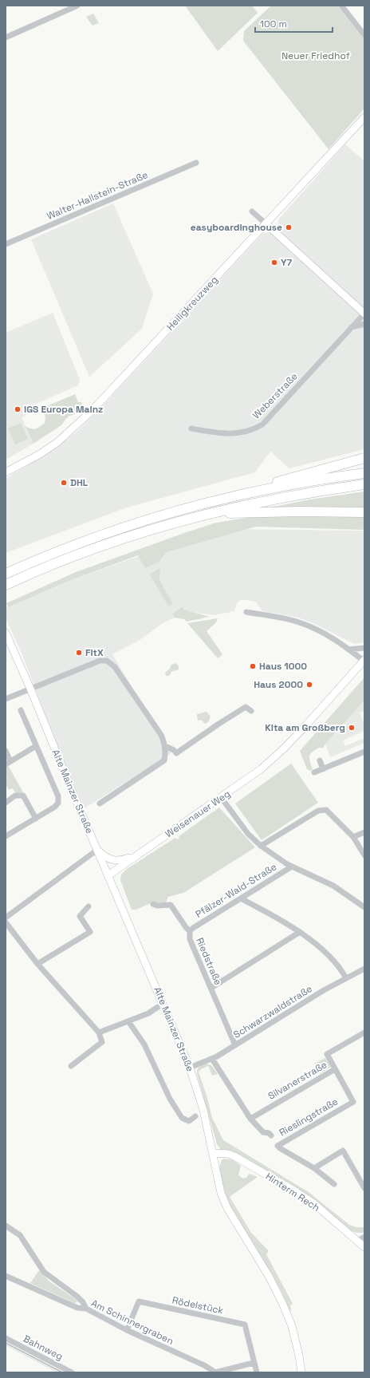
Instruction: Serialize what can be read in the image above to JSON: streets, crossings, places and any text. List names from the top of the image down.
{
  "streets": {
    "street": [
      "Walter-Hallstein-Straße",
      "Heiligkreuzweg",
      "Weberstraße",
      "Alte Mainzer Straße",
      "Weisenauer Weg",
      "Pfälzer-Wald-Straße",
      "Riedstraße",
      "Schwarzwaldstraße",
      "Silvanerstraße",
      "Rieslingstraße",
      "Hinterm Rech",
      "Rödelstück",
      "Am Schinnergraben",
      "Bahnweg"
    ]
  },
  "crossings": [
    ["Alte Mainzer Straße", "Weisenauer Weg"],
    ["Alte Mainzer Straße", "Schwarzwaldstraße"],
    ["Alte Mainzer Straße", "Hinterm Rech"],
    ["Pfälzer-Wald-Straße", "Riedstraße"],
    ["Riedstraße", "Schwarzwaldstraße"],
    ["Silvanerstraße", "Rieslingstraße"],
    ["Rödelstück", "Am Schinnergraben"]
  ],
  "parks": ["Neuer Friedhof"],
  "places": [
    "easyboardinghouse",
    "Y7",
    "IGS Europa Mainz",
    "DHL",
    "FitX",
    "Haus 1000",
    "Haus 2000",
    "Kita am Großberg"
  ],
  "scale_bar": "100 m"
}
